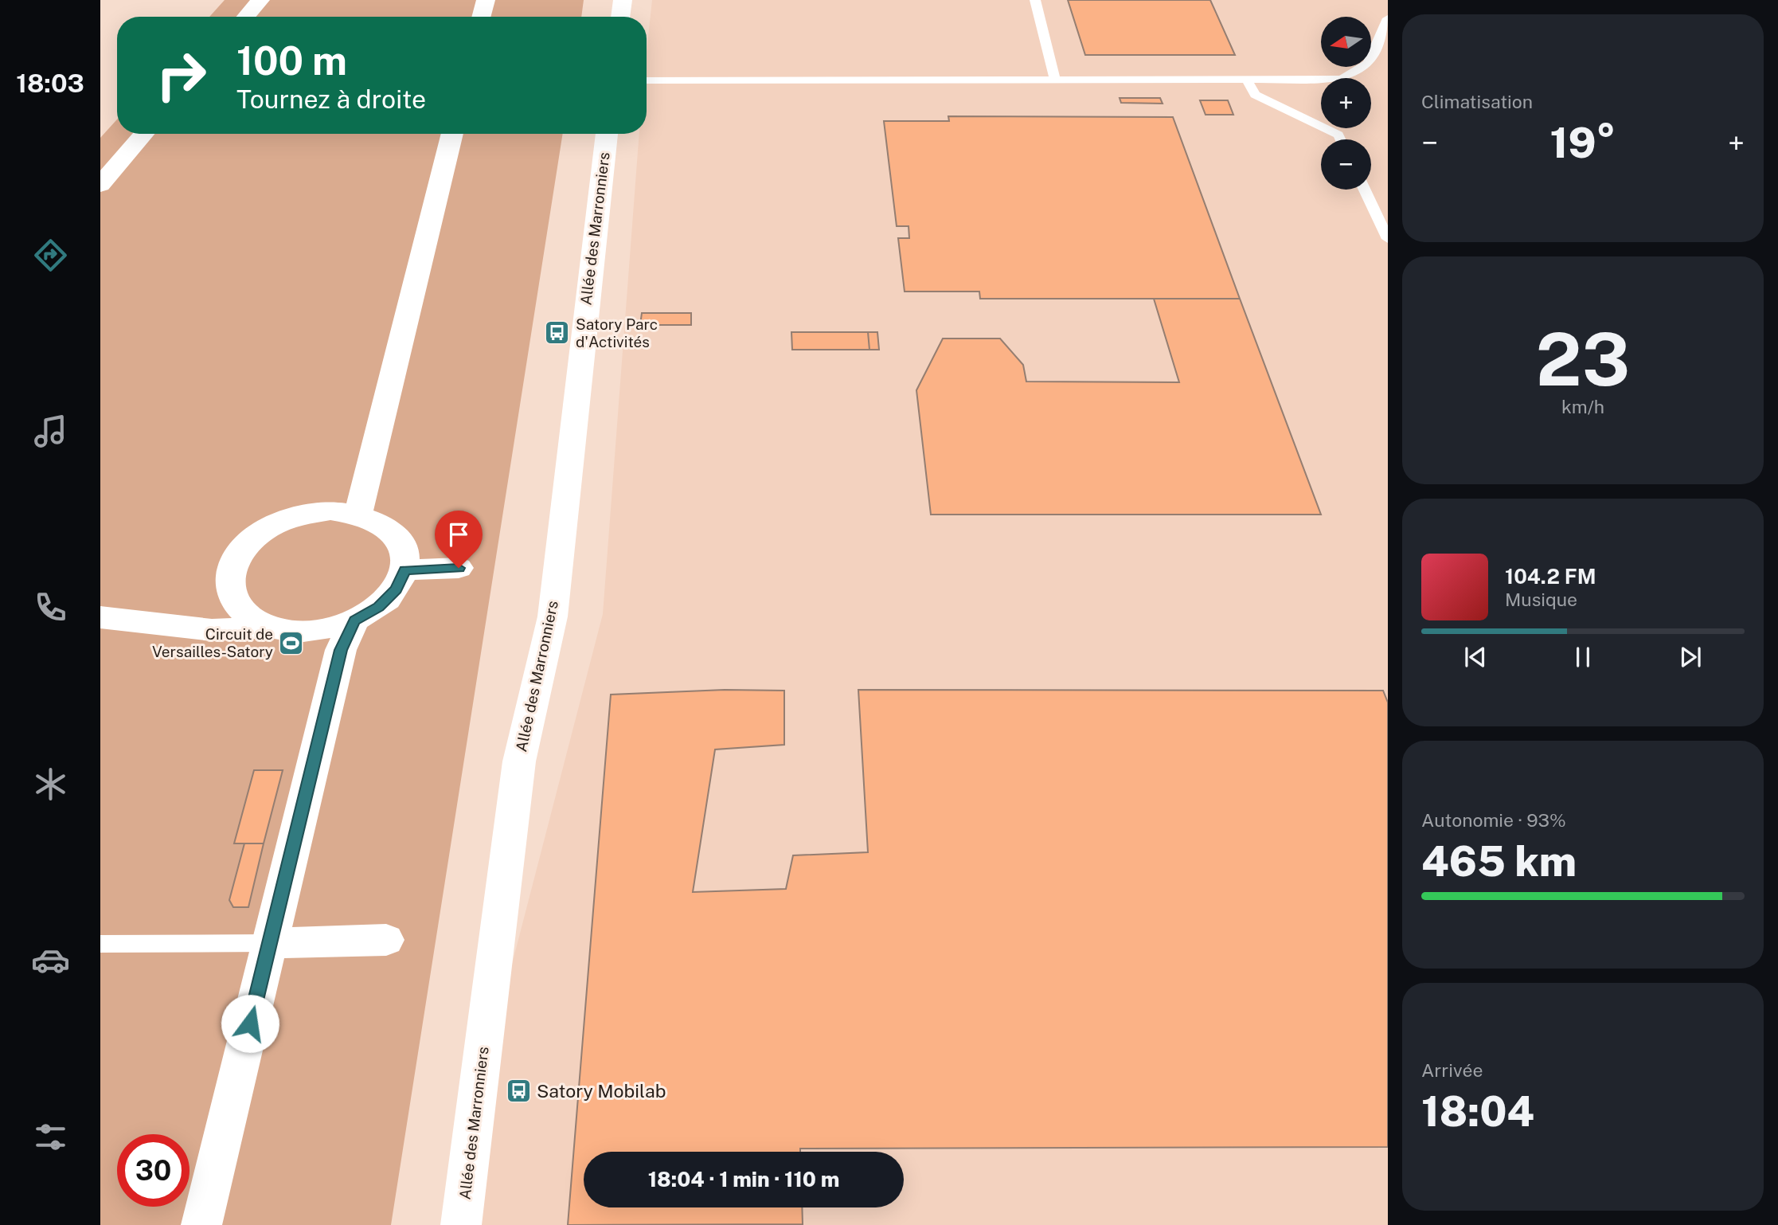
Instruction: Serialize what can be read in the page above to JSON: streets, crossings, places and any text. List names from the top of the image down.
{
  "streets": {
    "street": ["Allée des Marronniers"]
  },
  "places": {
    "bus stop": ["Satory Parc d'Activités", "Satory Mobilab"],
    "sports": ["Circuit de Versailles-Satory"]
  },
  "north": "left",
  "page": {
    "tabs": "18:03",
    "tile": [
      "Climatisation",
      ["23", "km/h"],
      ["Autonomie · 93%", "465 km"],
      ["Arrivée", "18:04"]
    ],
    "map_buttons": ["+", "−"],
    "turn": ["100 m", "Tournez à droite"],
    "heat": ["−", "19°", "+"],
    "song": ["104.2 FM", "Musique"],
    "limit": "30",
    "trip": "18:04 · 1 min · 110 m"
  }
}
